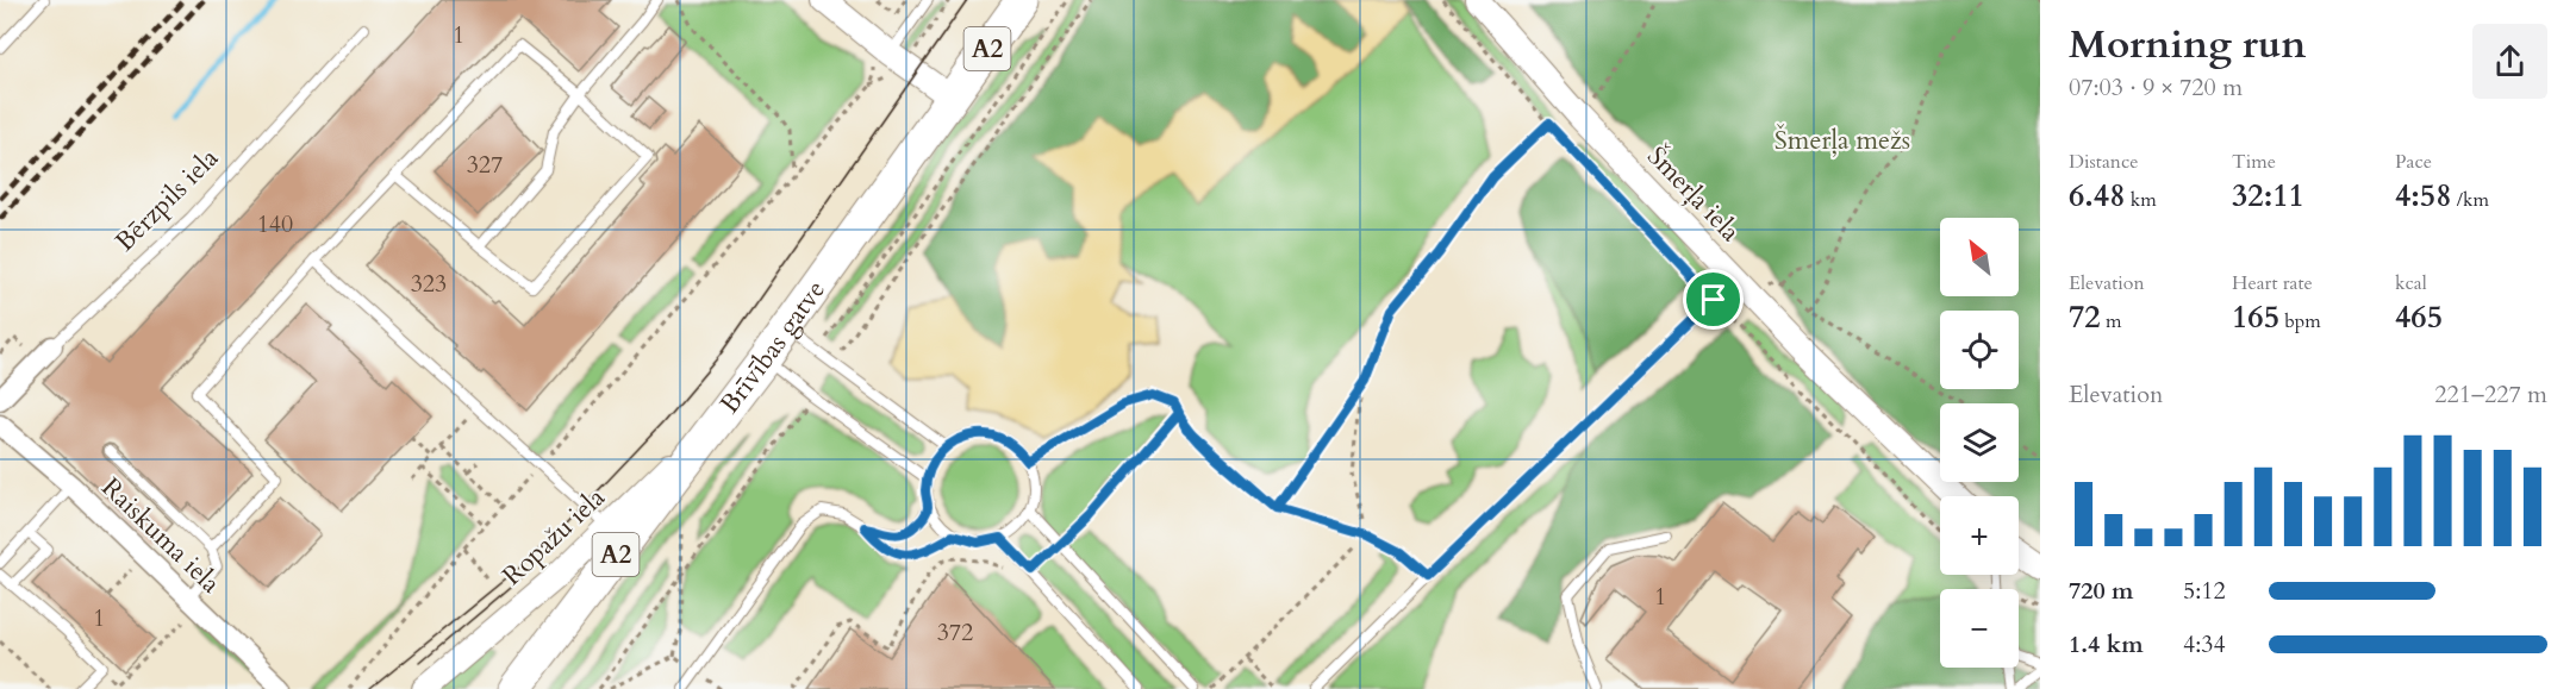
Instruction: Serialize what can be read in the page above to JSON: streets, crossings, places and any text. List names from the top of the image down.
{
  "streets": {
    "highway": ["A2", "Brīvības gatve"],
    "street": [
      "Šmerļa iela",
      "Bērzpils iela",
      "Raiskuma iela",
      "Ropažu iela"
    ]
  },
  "crossings": [
    ["Brīvības gatve", "Ropažu iela"]
  ],
  "parks": ["Šmerļa mežs"],
  "house_numbers": [
    "1",
    "327",
    "140",
    "323",
    "1",
    "1",
    "372"
  ],
  "north": "top left",
  "page": {
    "heading": ["Morning run", "07:03 · 9 × 720 m"],
    "stats": [
      ["Distance", "6.48 km"],
      ["Time", "32:11"],
      ["Pace", "4:58 /km"],
      ["Elevation", "72 m"],
      ["Heart rate", "165 bpm"],
      ["kcal", "465"]
    ],
    "map_buttons": ["+", "−"],
    "chart": ["Elevation", "221–227 m"],
    "list": [
      {
        "name": "720 m",
        "note": "5:12"
      },
      {
        "name": "1.4 km",
        "note": "4:34"
      }
    ]
  }
}
